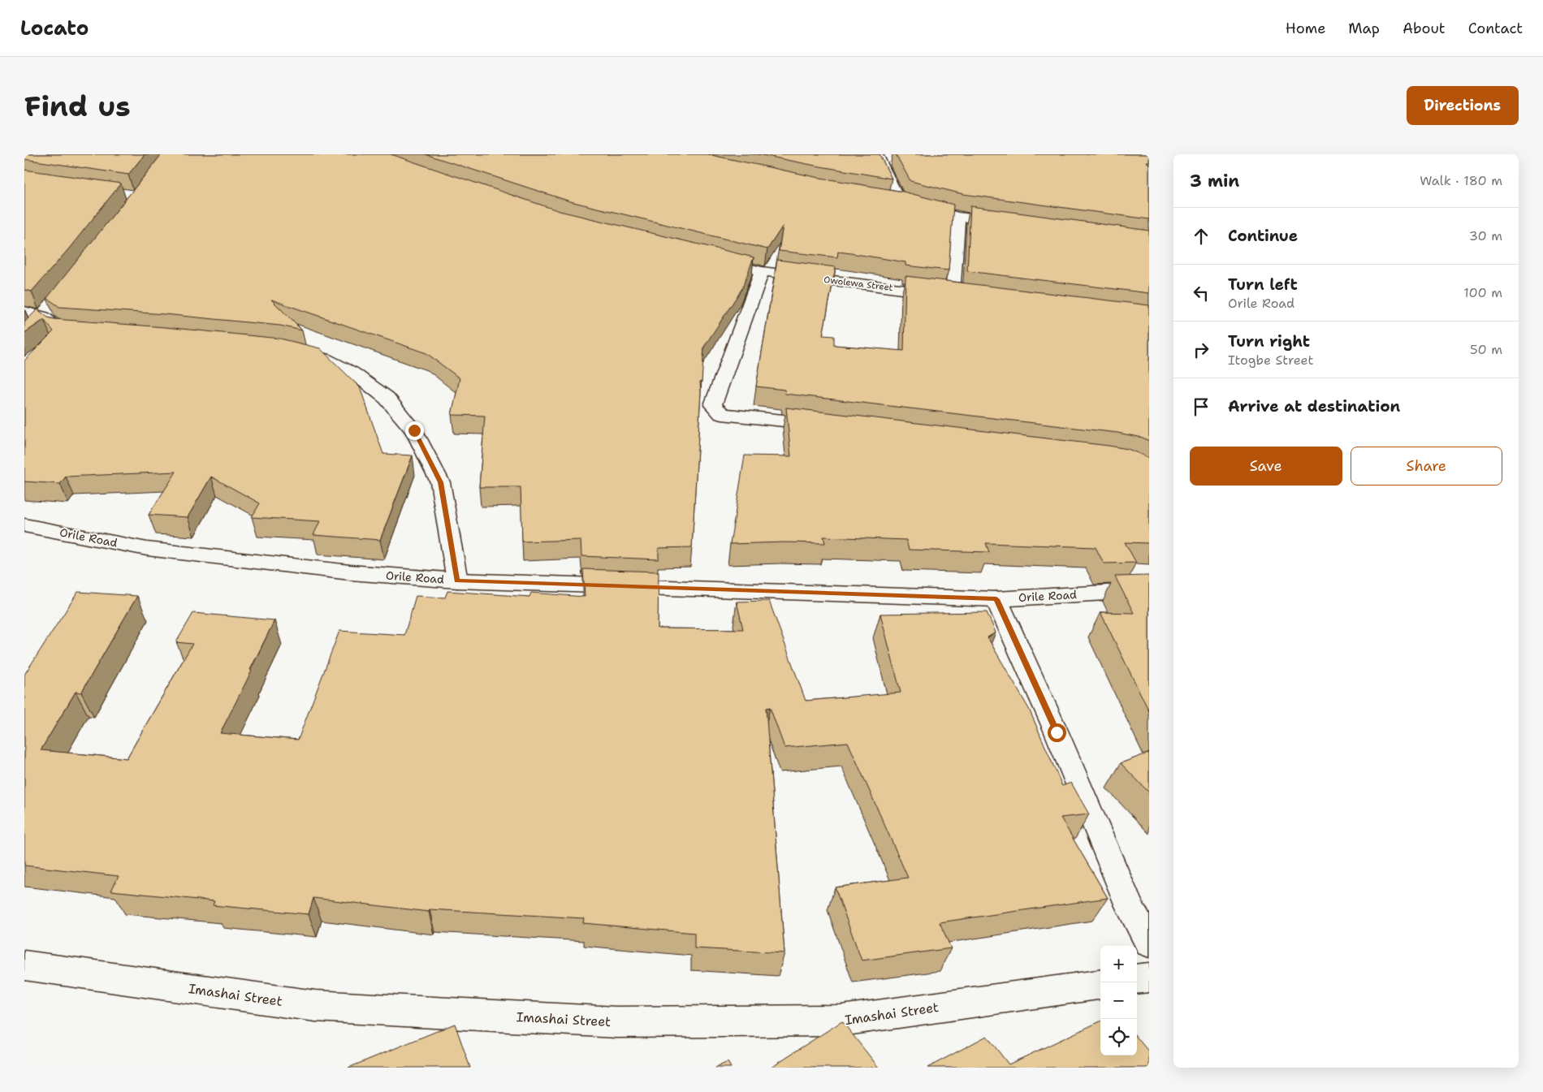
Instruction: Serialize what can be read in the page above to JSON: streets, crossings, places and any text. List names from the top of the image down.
{
  "streets": {
    "street": ["Owolewa Street", "Orile Road", "Imashai Street"]
  },
  "page": {
    "header": "Locato",
    "nav": [
      "Home",
      "Map",
      "About",
      "Contact"
    ],
    "buttons": [
      "Directions",
      ["Save", "Share"]
    ],
    "title": "Find us",
    "heading": ["3 min", "Walk · 180 m"],
    "list": [
      ["Continue", "30 m"],
      ["Turn left", "Orile Road", "100 m"],
      ["Turn right", "Itogbe Street", "50 m"],
      "Arrive at destination"
    ],
    "map_buttons": ["+", "−"]
  }
}
